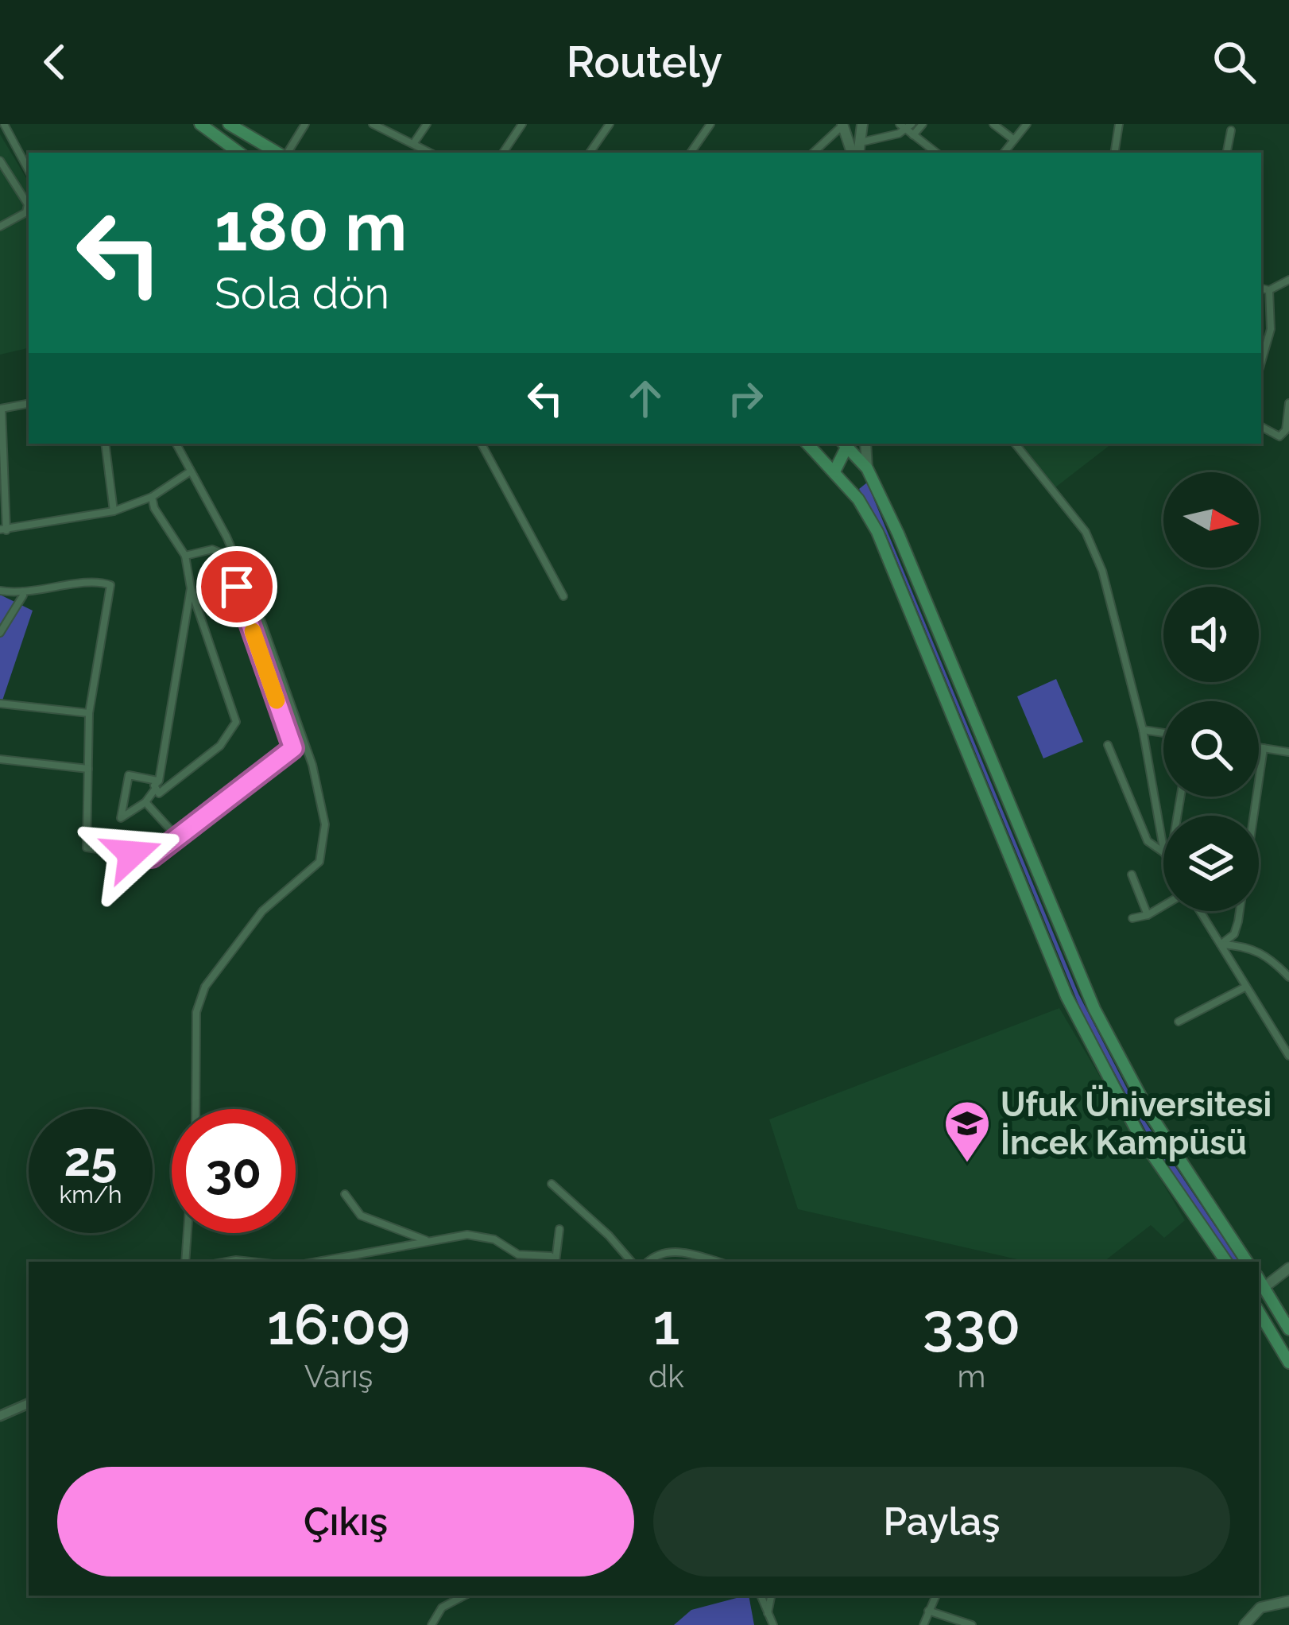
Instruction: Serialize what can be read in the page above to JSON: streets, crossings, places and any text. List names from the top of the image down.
{
  "places": {
    "school or university": ["Ufuk Üniversitesi İncek Kampüsü"]
  },
  "north": "right",
  "page": {
    "header": "Routely",
    "turn": ["180 m", "Sola dön"],
    "speed": "25 km/h",
    "limit": "30",
    "eta": [
      "16:09",
      "Varış",
      "1",
      "dk",
      "330",
      "m"
    ],
    "buttons": ["Çıkış", "Paylaş"]
  }
}
